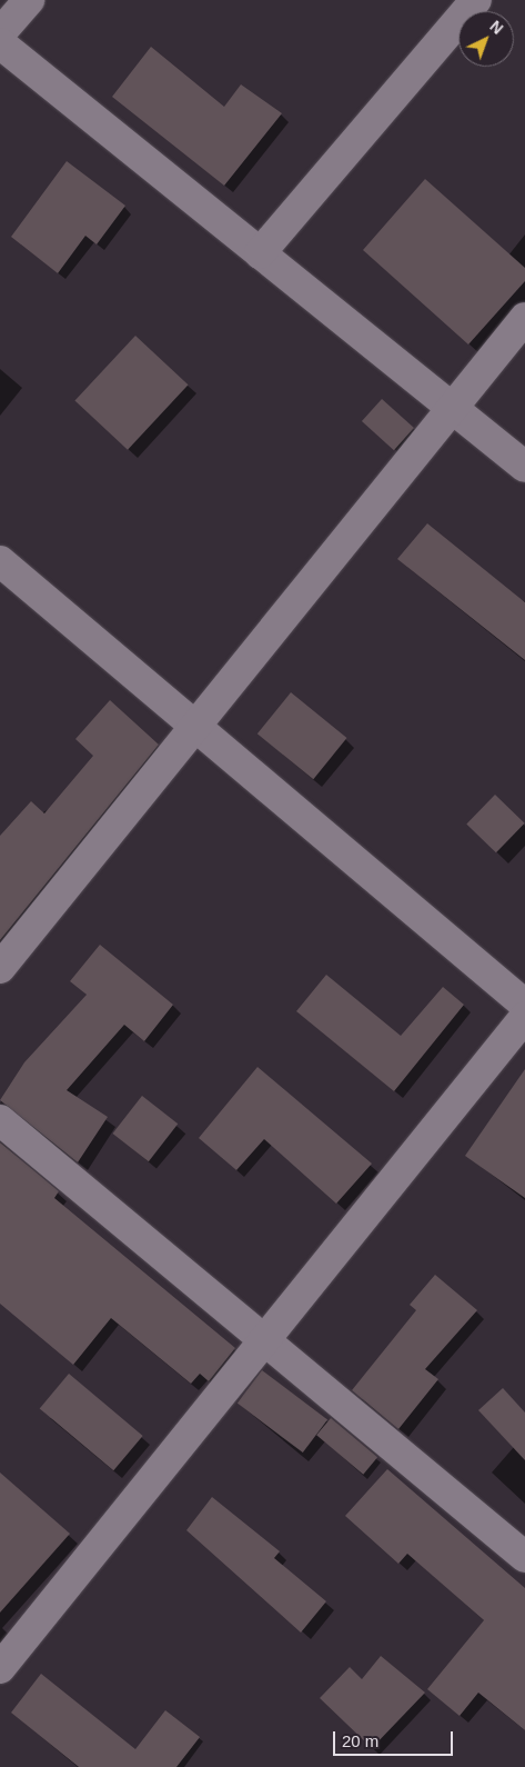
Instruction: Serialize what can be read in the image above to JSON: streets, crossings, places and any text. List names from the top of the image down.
{
  "scale_bar": "20 m",
  "north": "top right"
}
